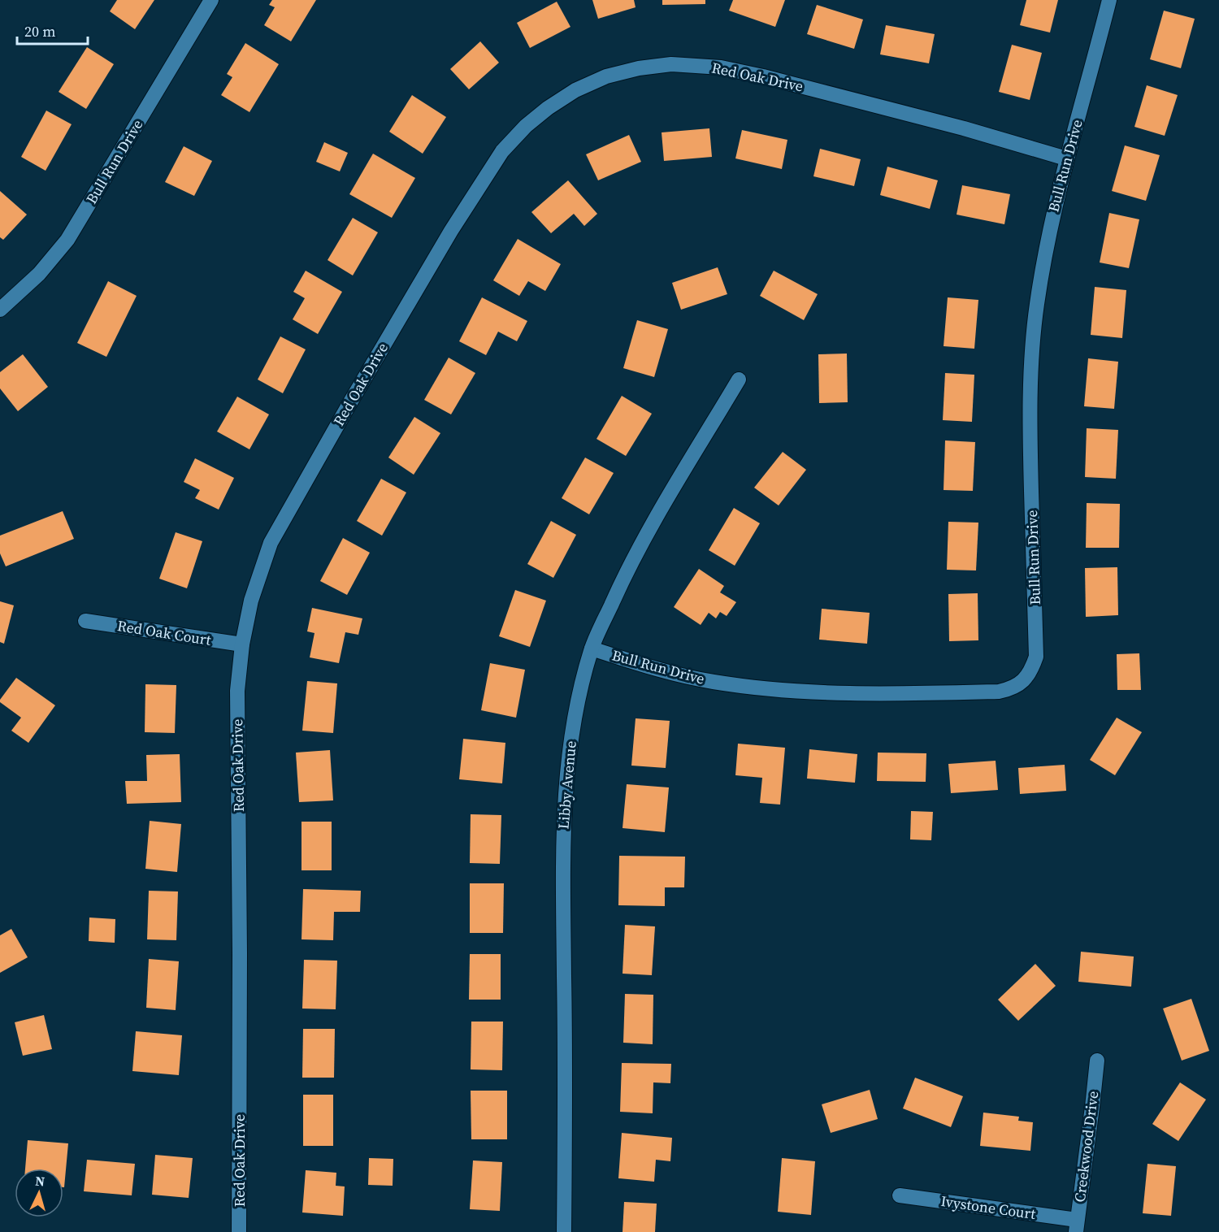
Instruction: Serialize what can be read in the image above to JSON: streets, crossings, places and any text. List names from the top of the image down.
{
  "streets": {
    "street": [
      "Red Oak Drive",
      "Bull Run Drive",
      "Red Oak Court",
      "Libby Avenue",
      "Creekwood Drive",
      "Ivystone Court"
    ]
  },
  "crossings": [
    ["Red Oak Drive", "Bull Run Drive"],
    ["Red Oak Drive", "Red Oak Court"],
    ["Bull Run Drive", "Libby Avenue"],
    ["Creekwood Drive", "Ivystone Court"]
  ],
  "scale_bar": "20 m",
  "north": "top"
}
